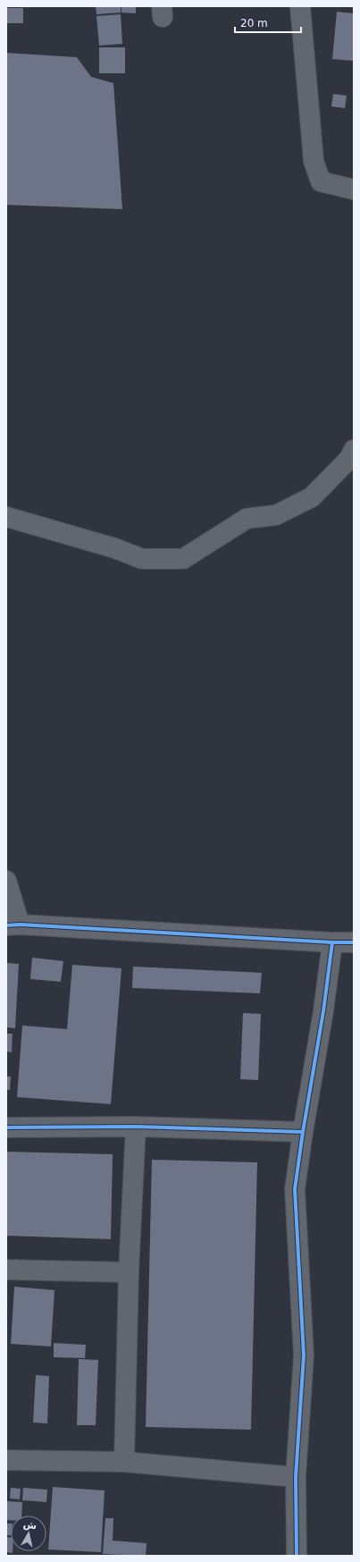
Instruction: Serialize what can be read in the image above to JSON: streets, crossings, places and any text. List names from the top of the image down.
{
  "scale_bar": "20 m",
  "north": "top"
}
